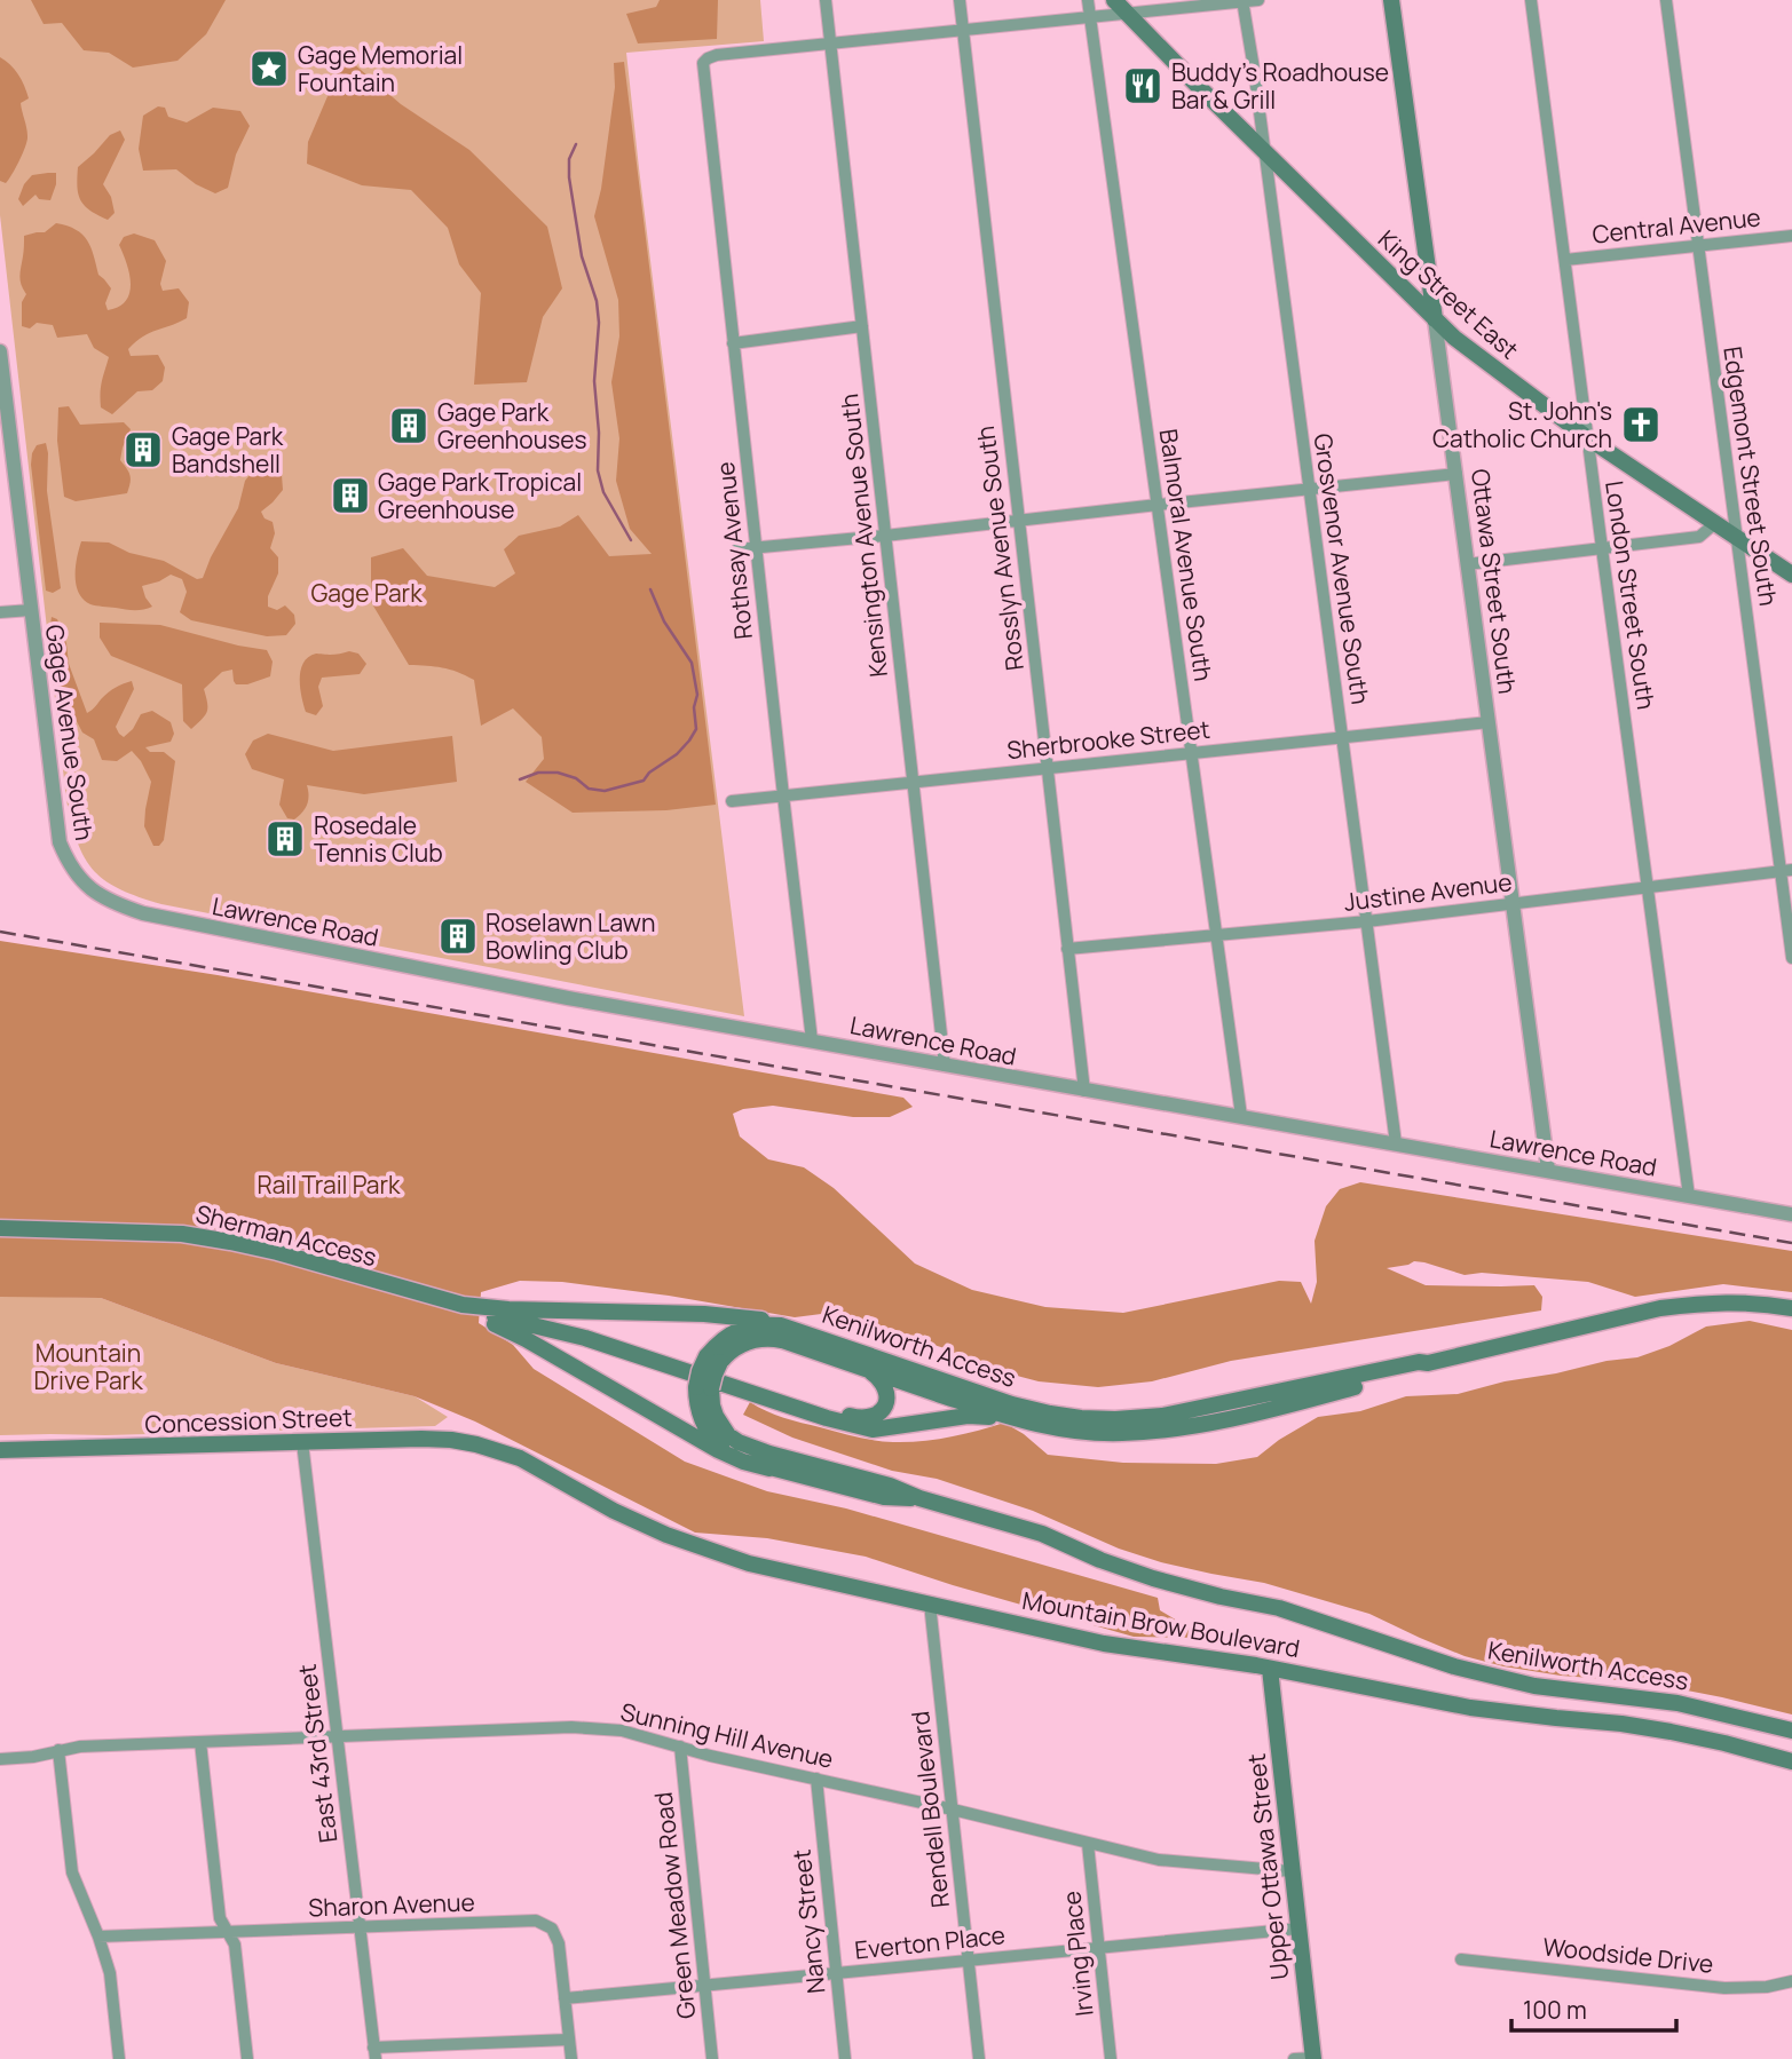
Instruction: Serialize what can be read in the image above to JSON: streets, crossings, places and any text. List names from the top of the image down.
{
  "streets": {
    "main road": [
      "King Street East",
      "Ottawa Street South",
      "Sherman Access",
      "Kenilworth Access",
      "Concession Street",
      "Mountain Brow Boulevard",
      "Upper Ottawa Street"
    ],
    "street": [
      "Central Avenue",
      "Edgemont Street South",
      "Kensington Avenue South",
      "Rosslyn Avenue South",
      "Rothsay Avenue",
      "Balmoral Avenue South",
      "Grosvenor Avenue South",
      "London Street South",
      "Gage Avenue South",
      "Sherbrooke Street",
      "Justine Avenue",
      "Lawrence Road",
      "Sunning Hill Avenue",
      "East 43rd Street",
      "Rendell Boulevard",
      "Sharon Avenue",
      "Green Meadow Road",
      "Nancy Street",
      "Everton Place",
      "Irving Place",
      "Woodside Drive"
    ]
  },
  "crossings": [
    ["Central Avenue", "Edgemont Street South"],
    ["Central Avenue", "London Street South"],
    ["King Street East", "Edgemont Street South"],
    ["King Street East", "Grosvenor Avenue South"],
    ["King Street East", "Ottawa Street South"],
    ["King Street East", "London Street South"],
    ["Edgemont Street South", "Justine Avenue"],
    ["Kensington Avenue South", "Rothsay Avenue"],
    ["Kensington Avenue South", "Sherbrooke Street"],
    ["Kensington Avenue South", "Lawrence Road"],
    ["Rosslyn Avenue South", "Sherbrooke Street"],
    ["Rosslyn Avenue South", "Justine Avenue"],
    ["Rosslyn Avenue South", "Lawrence Road"],
    ["Rothsay Avenue", "Sherbrooke Street"],
    ["Rothsay Avenue", "Lawrence Road"],
    ["Balmoral Avenue South", "Sherbrooke Street"],
    ["Balmoral Avenue South", "Justine Avenue"],
    ["Balmoral Avenue South", "Lawrence Road"],
    ["Grosvenor Avenue South", "Sherbrooke Street"],
    ["Grosvenor Avenue South", "Justine Avenue"],
    ["Grosvenor Avenue South", "Lawrence Road"],
    ["Ottawa Street South", "Sherbrooke Street"],
    ["Ottawa Street South", "Justine Avenue"],
    ["Ottawa Street South", "Lawrence Road"],
    ["London Street South", "Justine Avenue"],
    ["London Street South", "Lawrence Road"],
    ["Gage Avenue South", "Lawrence Road"],
    ["Concession Street", "Mountain Brow Boulevard"],
    ["Concession Street", "East 43rd Street"],
    ["Mountain Brow Boulevard", "Rendell Boulevard"],
    ["Mountain Brow Boulevard", "Upper Ottawa Street"],
    ["Sunning Hill Avenue", "East 43rd Street"],
    ["Sunning Hill Avenue", "Rendell Boulevard"],
    ["Sunning Hill Avenue", "Upper Ottawa Street"],
    ["Sunning Hill Avenue", "Green Meadow Road"],
    ["Sunning Hill Avenue", "Nancy Street"],
    ["Sunning Hill Avenue", "Irving Place"],
    ["East 43rd Street", "Sharon Avenue"],
    ["Rendell Boulevard", "Everton Place"],
    ["Upper Ottawa Street", "Everton Place"],
    ["Sharon Avenue", "Everton Place"],
    ["Green Meadow Road", "Everton Place"],
    ["Nancy Street", "Everton Place"],
    ["Everton Place", "Irving Place"]
  ],
  "parks": ["Gage Park", "Rail Trail Park", "Mountain Drive Park"],
  "places": {
    "place": ["Gage Memorial Fountain"],
    "restaurant": ["Buddy's Roadhouse Bar & Grill"],
    "church": ["St. John's Catholic Church"],
    "building": [
      "Gage Park Greenhouses",
      "Gage Park Bandshell",
      "Gage Park Tropical Greenhouse",
      "Rosedale Tennis Club",
      "Roselawn Lawn Bowling Club"
    ]
  },
  "scale_bar": "100 m"
}
